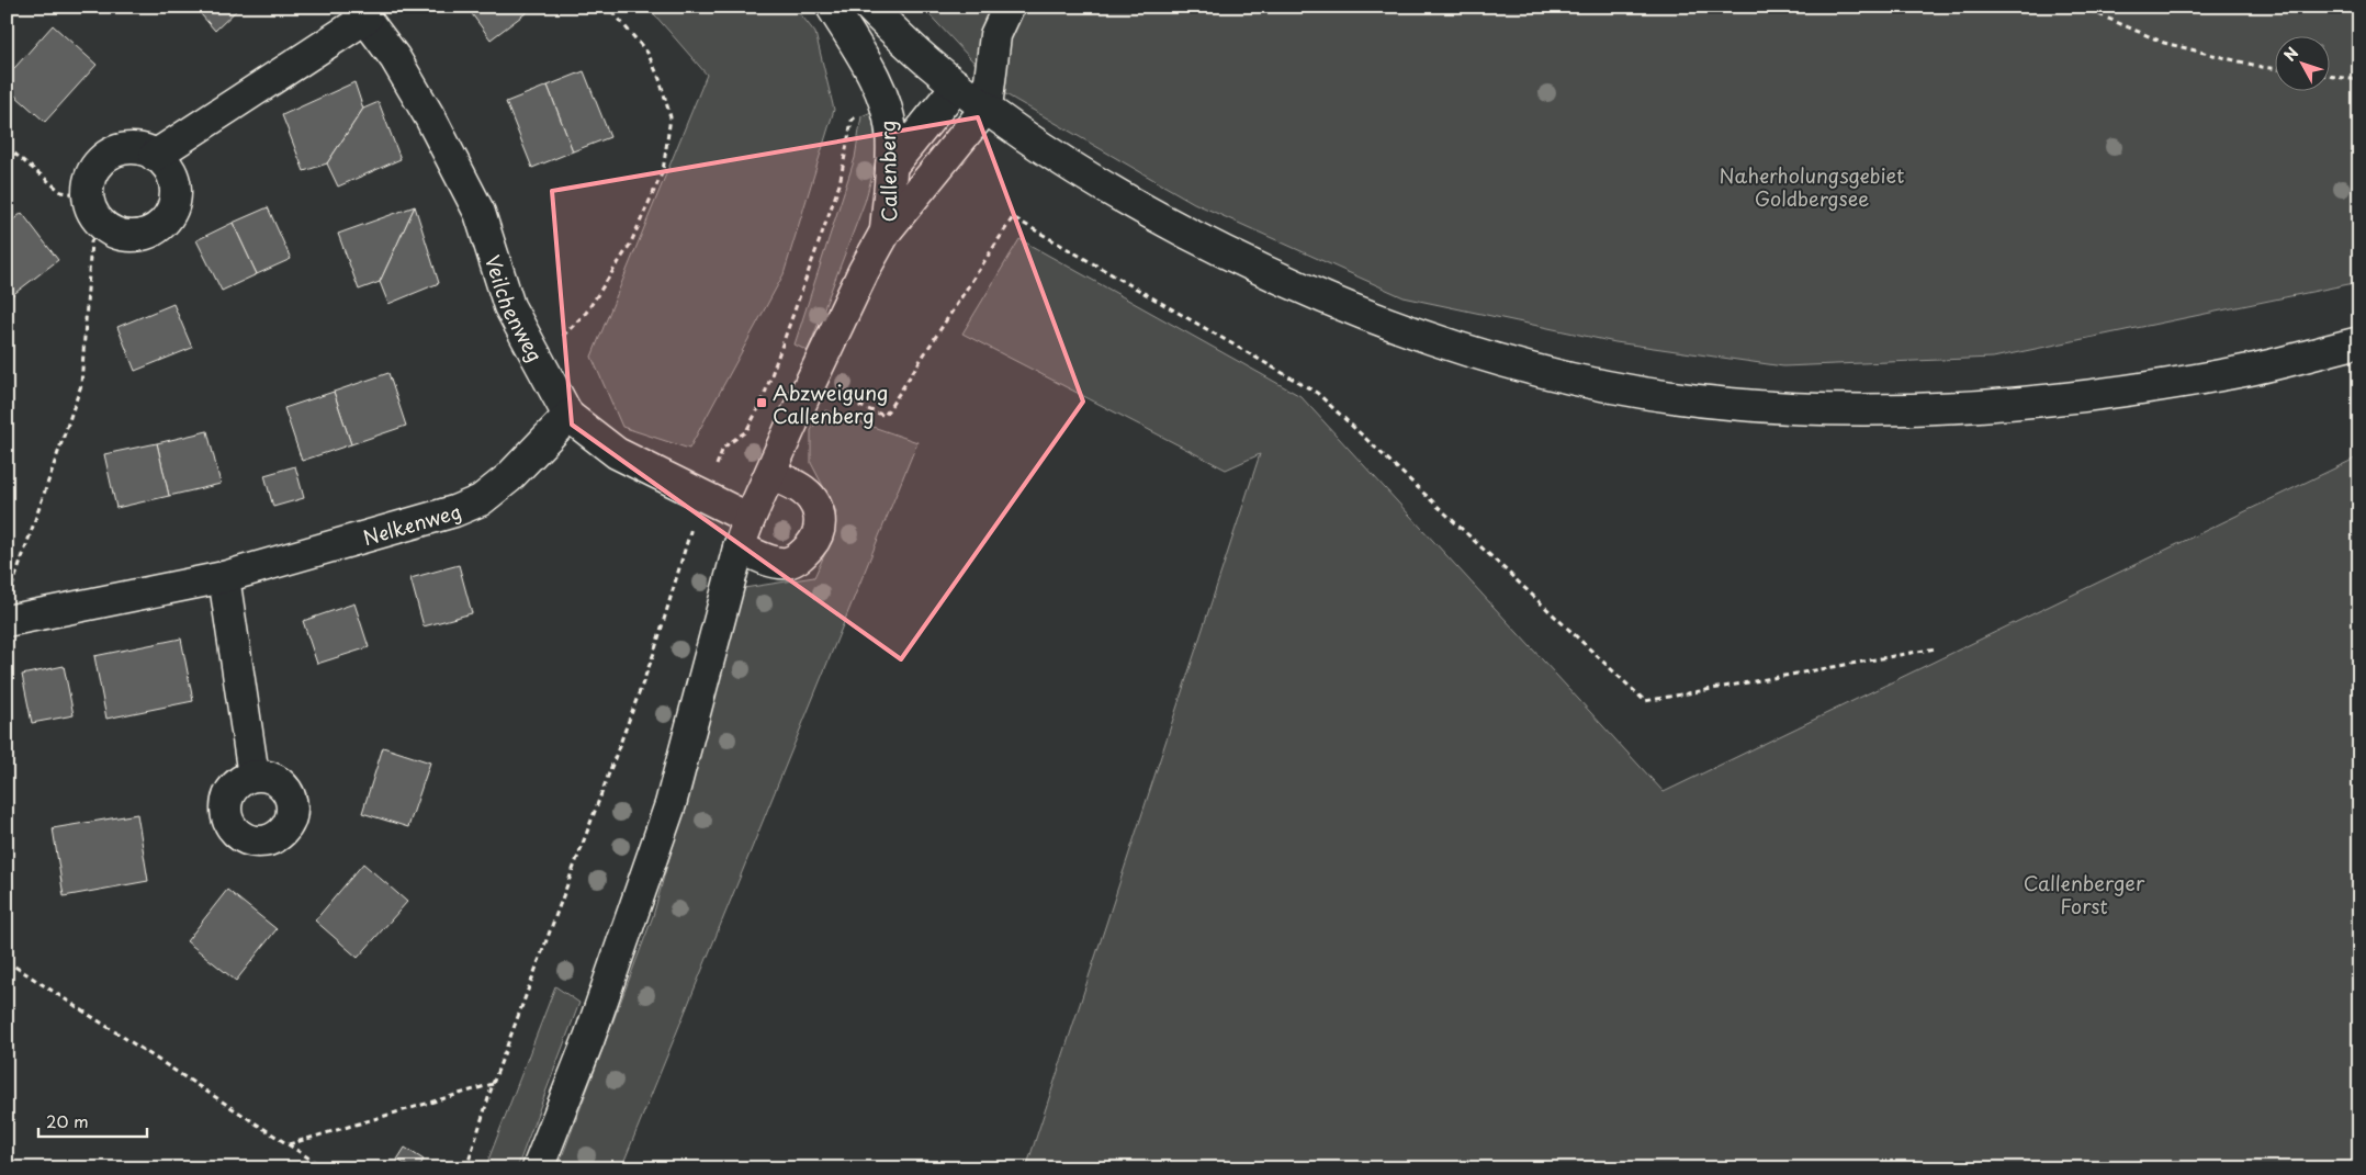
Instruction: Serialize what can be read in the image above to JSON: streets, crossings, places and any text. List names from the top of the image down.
{
  "streets": {
    "street": ["Callenberg", "Veilchenweg", "Nelkenweg"]
  },
  "crossings": [
    ["Veilchenweg", "Nelkenweg"]
  ],
  "parks": ["Naherholungsgebiet Goldbergsee", "Callenberger Forst"],
  "places": {
    "transit": ["Abzweigung Callenberg"]
  },
  "scale_bar": "20 m",
  "north": "top left"
}
